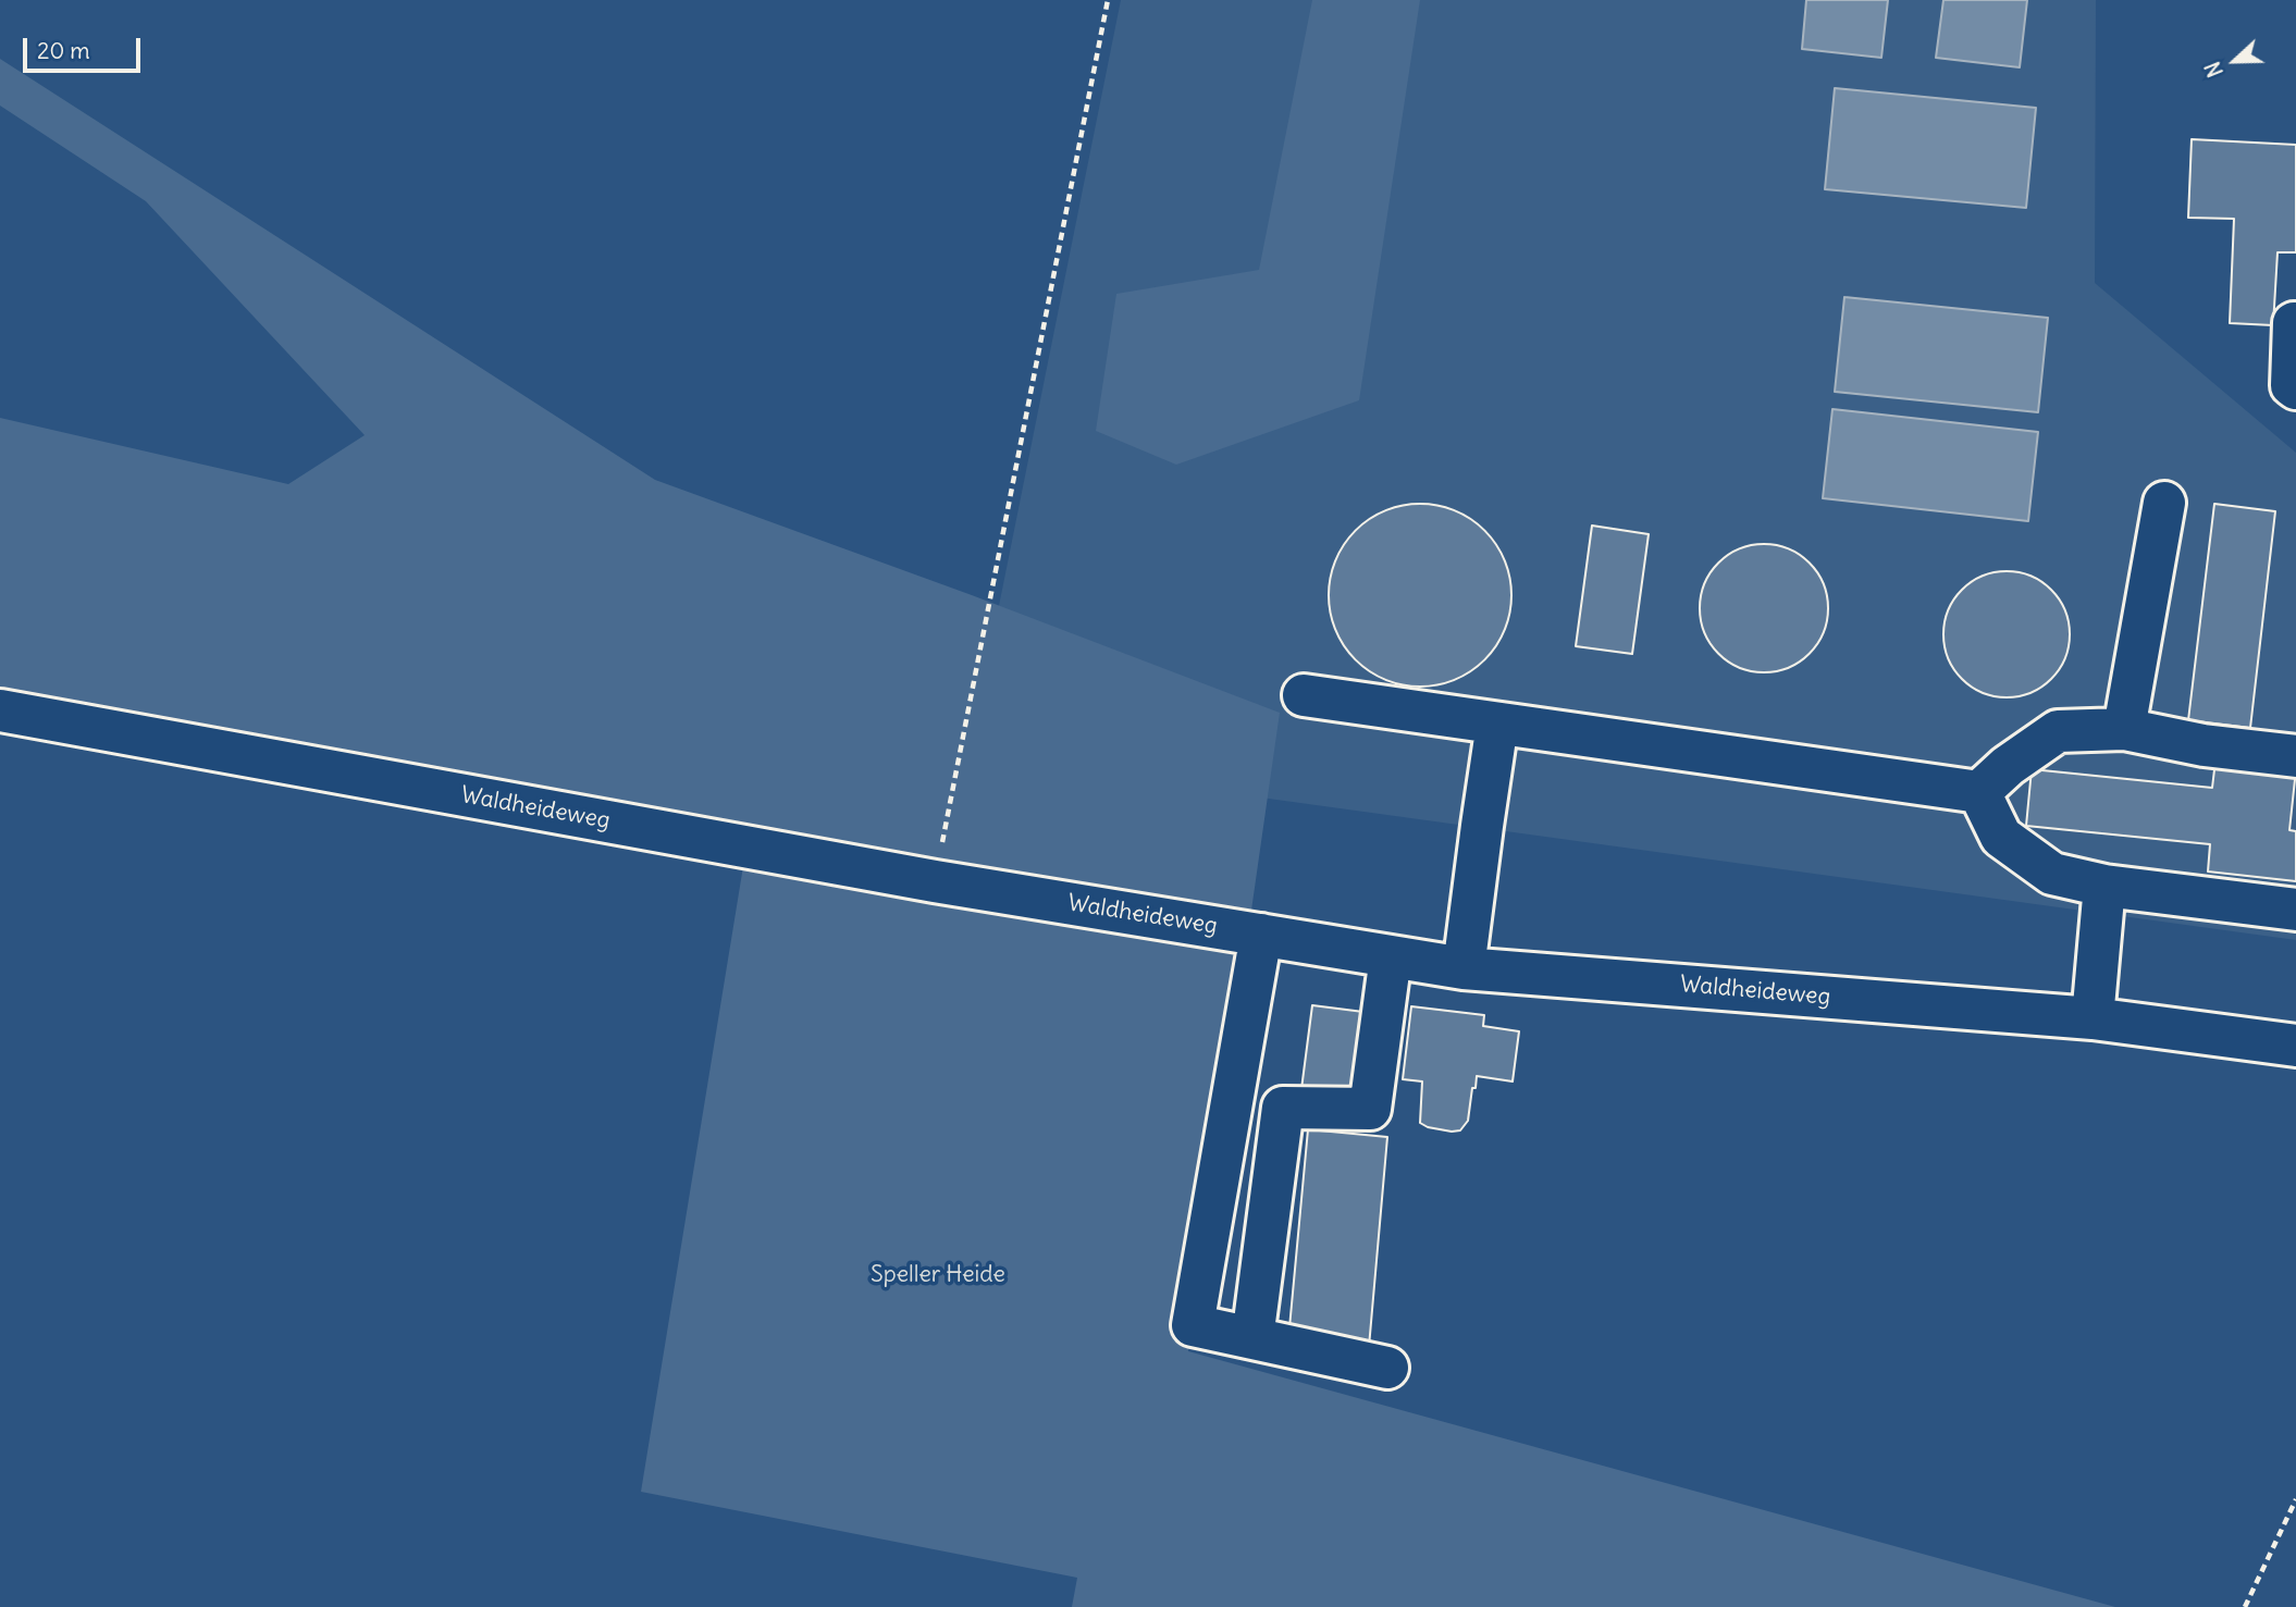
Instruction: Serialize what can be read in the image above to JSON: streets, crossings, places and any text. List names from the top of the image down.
{
  "streets": {
    "street": ["Waldheideweg"]
  },
  "parks": ["Speller Heide"],
  "scale_bar": "20 m",
  "north": "left"
}
